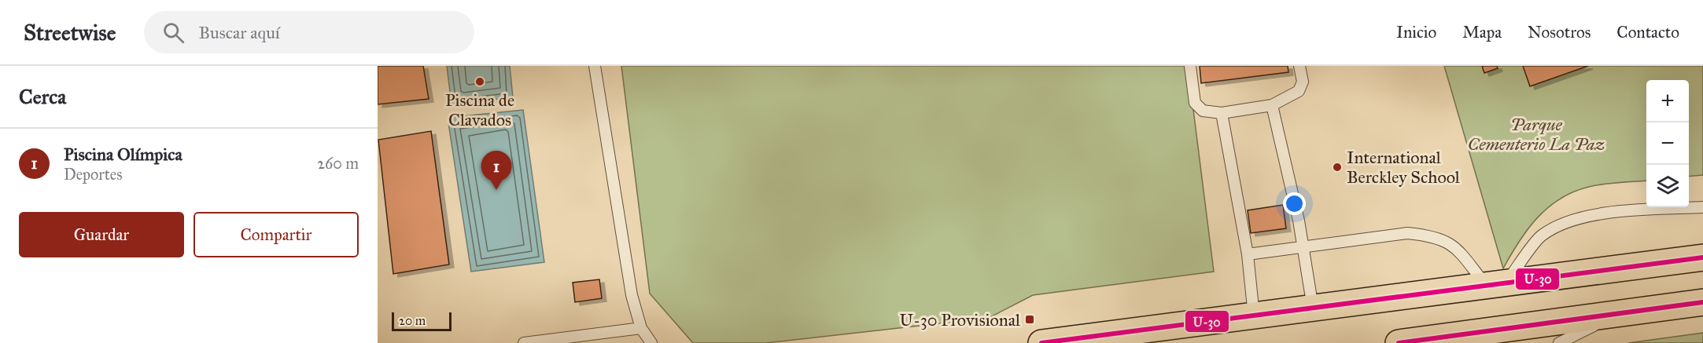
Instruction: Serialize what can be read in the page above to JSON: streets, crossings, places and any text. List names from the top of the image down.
{
  "parks": ["Parque Cementerio La Paz"],
  "places": {
    "other": ["Piscina de Clavados", "International Berckley School"],
    "transit": ["U-30 Provisional"]
  },
  "lines": ["transit line U-30"],
  "scale_bar": "20 m",
  "page": {
    "header": "Streetwise",
    "search": "Buscar aquí",
    "nav": [
      "Inicio",
      "Mapa",
      "Nosotros",
      "Contacto"
    ],
    "heading": "Cerca",
    "map_buttons": ["+", "−"],
    "list": [
      {
        "mark": "1",
        "name": "Piscina Olímpica",
        "note": "Deportes",
        "value": "260 m"
      }
    ],
    "pins": "1",
    "buttons": ["Guardar", "Compartir"],
    "scale": "20 m"
  }
}
